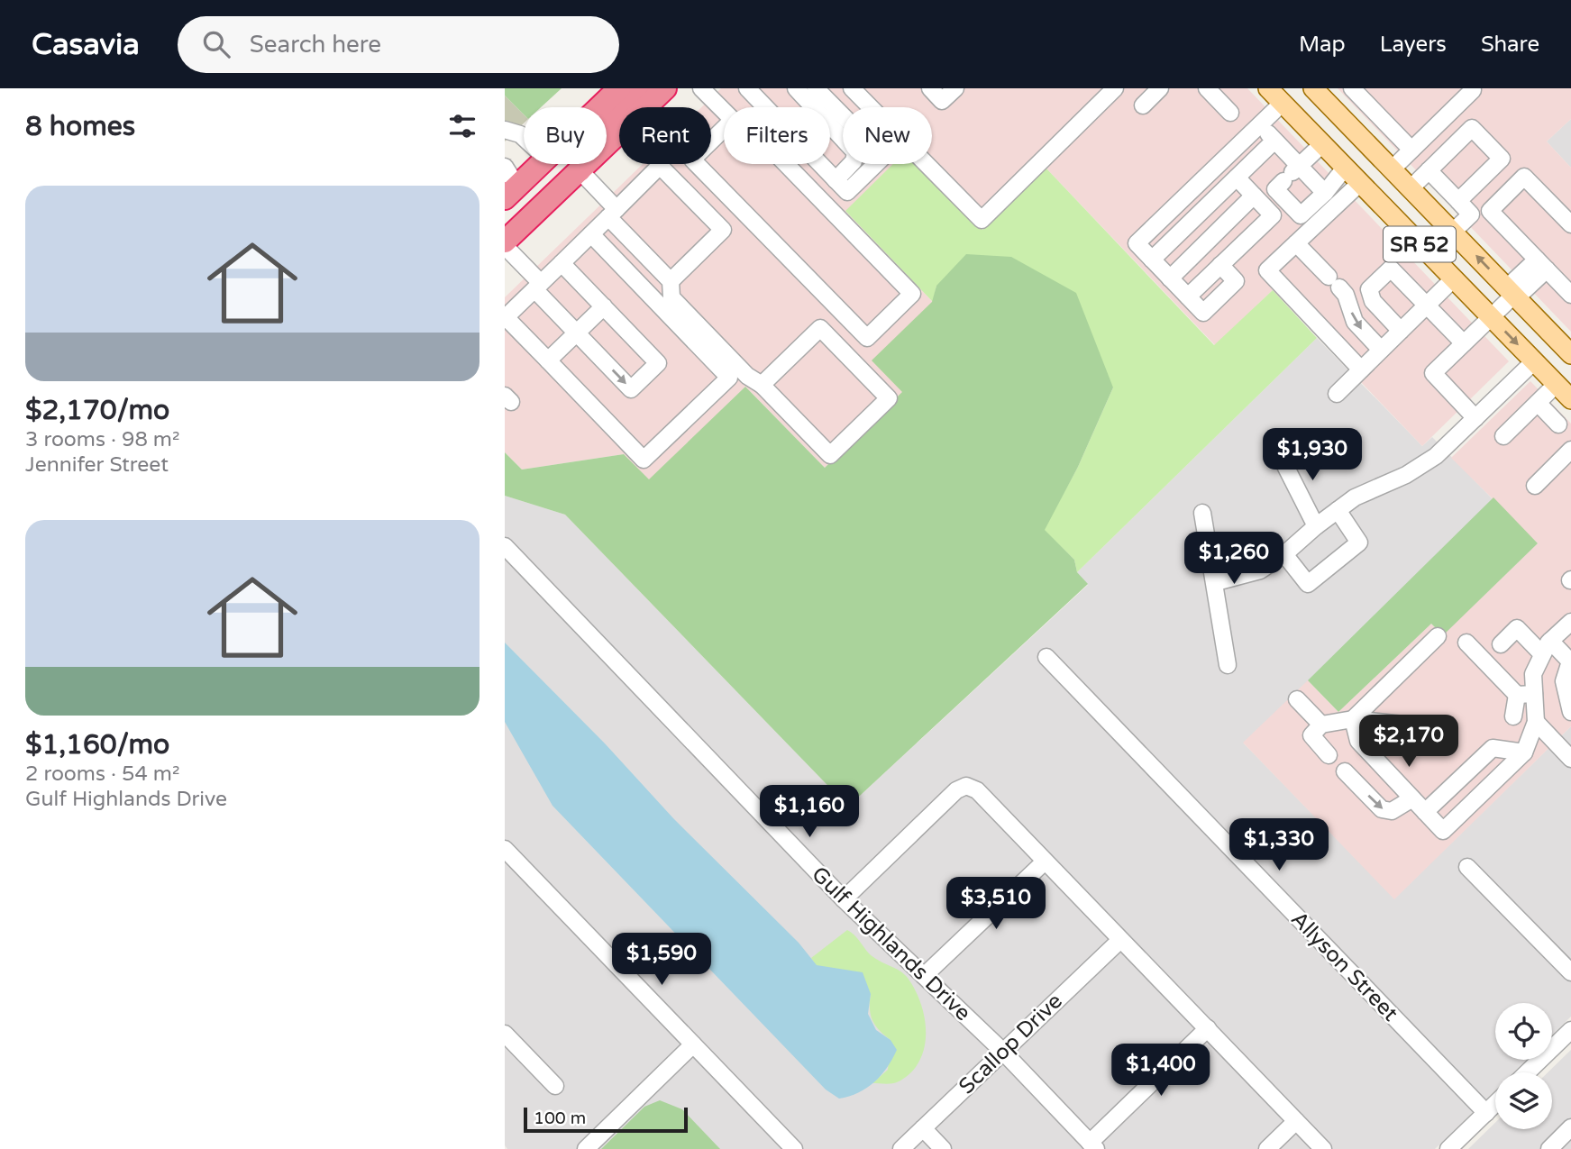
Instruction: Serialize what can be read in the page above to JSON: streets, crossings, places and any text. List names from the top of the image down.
{
  "streets": {
    "main road": ["SR 52"],
    "street": ["Gulf Highlands Drive", "Allyson Street", "Scallop Drive"]
  },
  "crossings": [
    ["Gulf Highlands Drive", "Scallop Drive"]
  ],
  "scale_bar": "100 m",
  "page": {
    "header": "Casavia",
    "search": "Search here",
    "nav": ["Map", "Layers", "Share"],
    "heading": "8 homes",
    "chip": [
      "Buy",
      "Rent",
      "Filters",
      "New"
    ],
    "list": [
      {
        "name": "$2,170/mo",
        "note": "3 rooms · 98 m² · Jennifer Street"
      },
      {
        "name": "$1,160/mo",
        "note": "2 rooms · 54 m² · Gulf Highlands Drive"
      }
    ],
    "price": [
      "$1,930",
      "$1,260",
      "$2,170",
      "$1,160",
      "$1,330",
      "$3,510",
      "$1,590",
      "$1,400"
    ],
    "scale": "100 m"
  }
}
